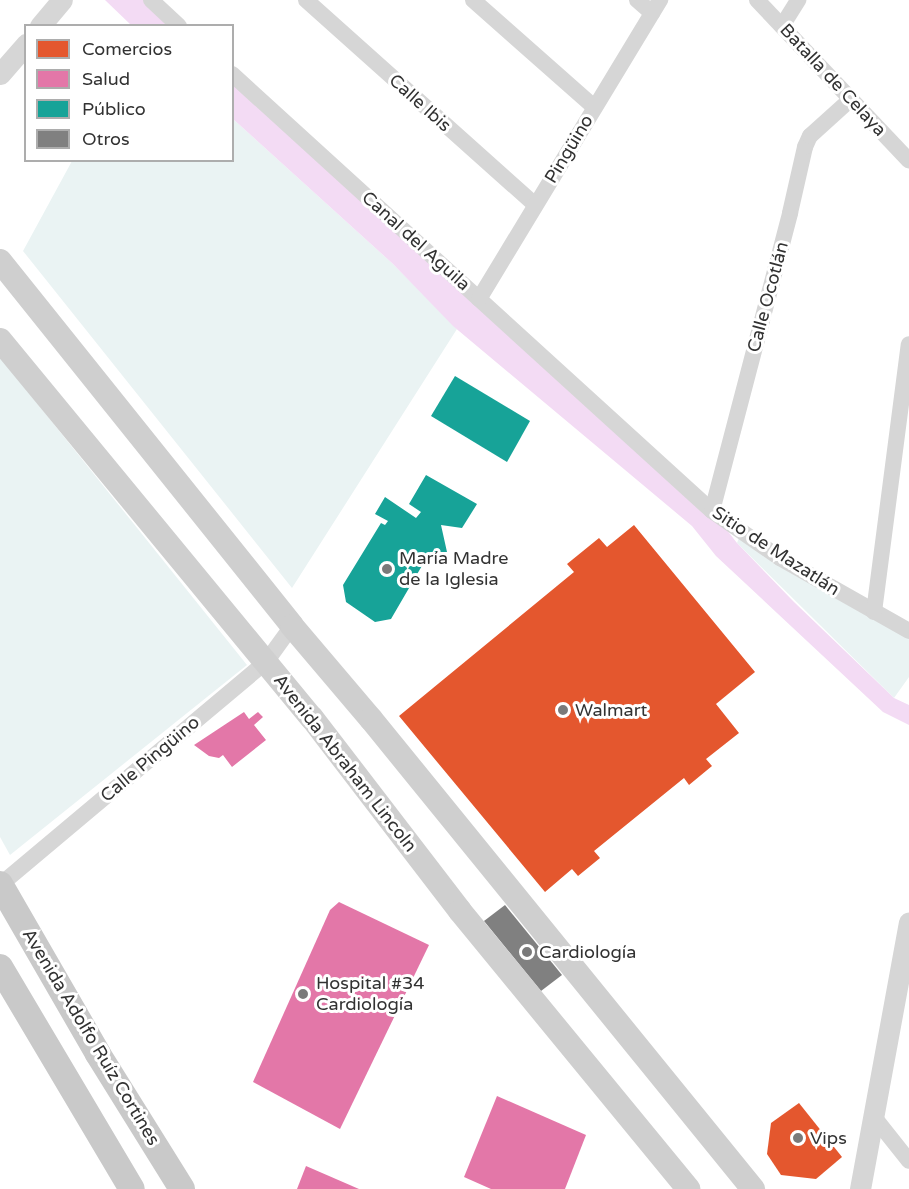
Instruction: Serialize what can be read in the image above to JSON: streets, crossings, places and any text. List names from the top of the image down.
{
  "streets": {
    "main road": ["Avenida Abraham Lincoln", "Avenida Adolfo Ruíz Cortines"],
    "street": [
      "Batalla de Celaya",
      "Calle Ibis",
      "Pingüino",
      "Canal del Aguila",
      "Calle Ocotlán",
      "Sitio de Mazatlán",
      "Calle Pingüino"
    ]
  },
  "crossings": [
    ["Batalla de Celaya", "Calle Ocotlán"],
    ["Calle Ibis", "Pingüino"],
    ["Pingüino", "Canal del Aguila"],
    ["Canal del Aguila", "Sitio de Mazatlán"],
    ["Calle Ocotlán", "Sitio de Mazatlán"],
    ["Calle Pingüino", "Avenida Abraham Lincoln"],
    ["Calle Pingüino", "Avenida Adolfo Ruíz Cortines"]
  ],
  "places": [
    "María Madre de la Iglesia",
    "Walmart",
    "Cardiología",
    "Hospital #34 Cardiología",
    "Vips"
  ],
  "legend": [
    "Comercios",
    "Salud",
    "Público",
    "Otros"
  ]
}
